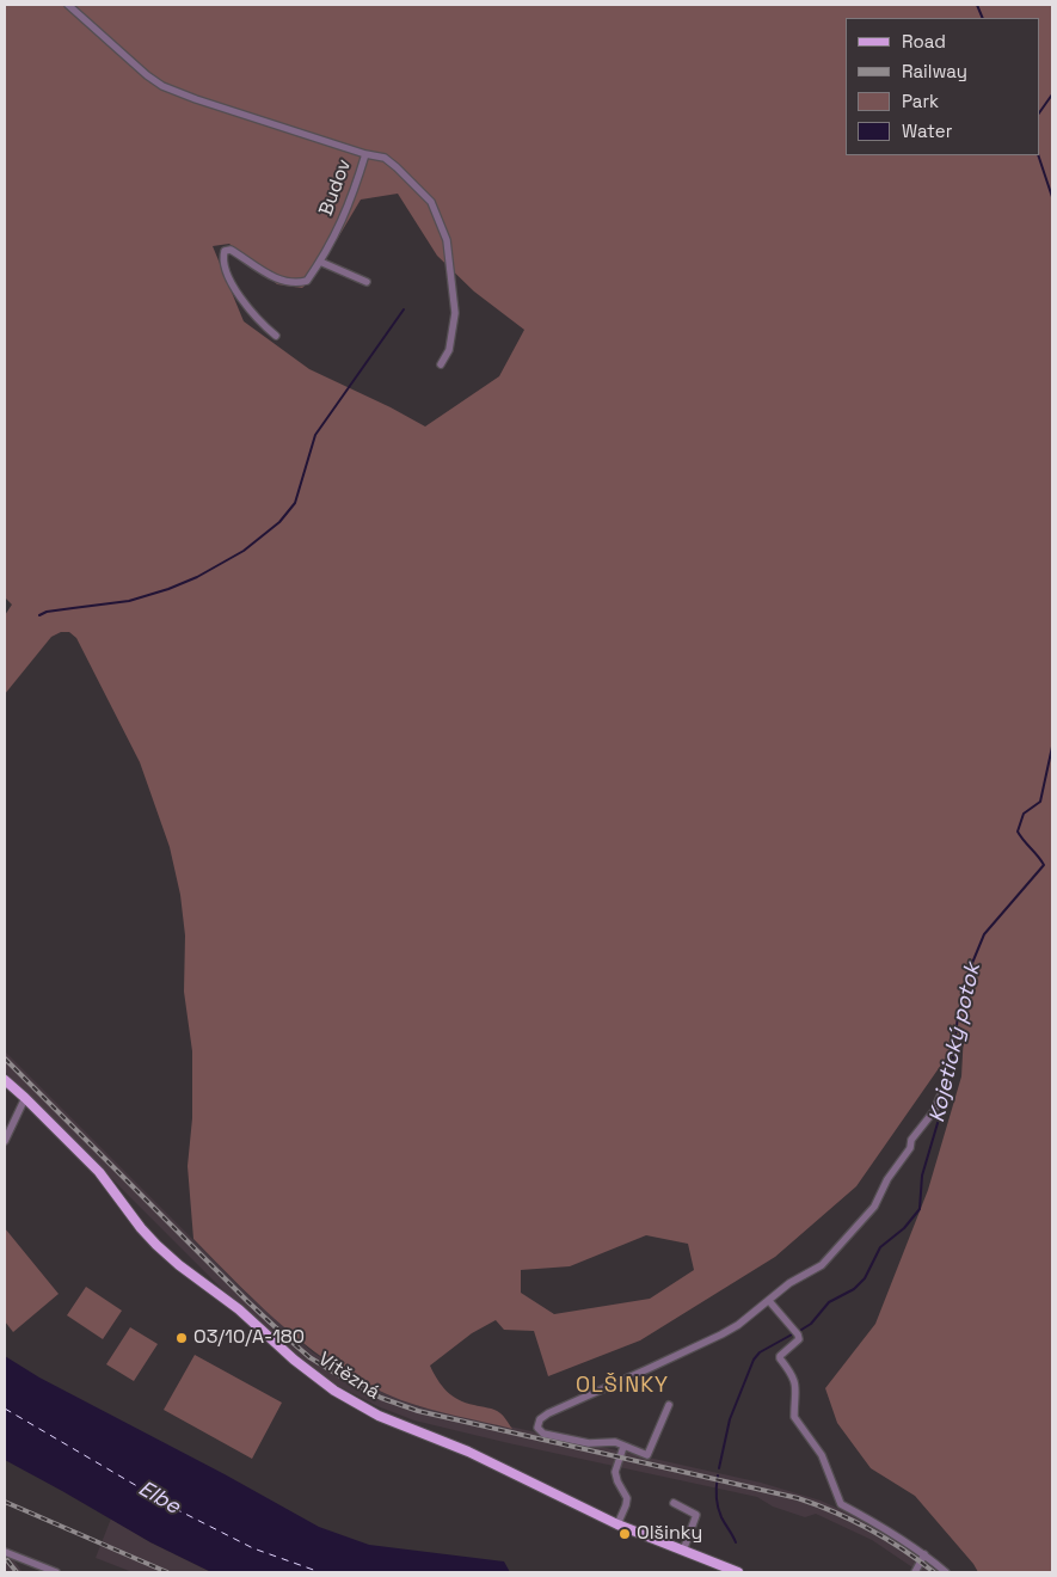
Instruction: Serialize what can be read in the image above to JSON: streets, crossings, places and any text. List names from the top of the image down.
{
  "streets": {
    "main road": ["Vítězná"],
    "street": ["Budov"]
  },
  "districts": ["OLŠINKY"],
  "water": ["Kojetický potok", "Elbe"],
  "places": ["O3/10/A-180", "Olšinky"],
  "legend": [
    "Road",
    "Railway",
    "Park",
    "Water"
  ]
}
